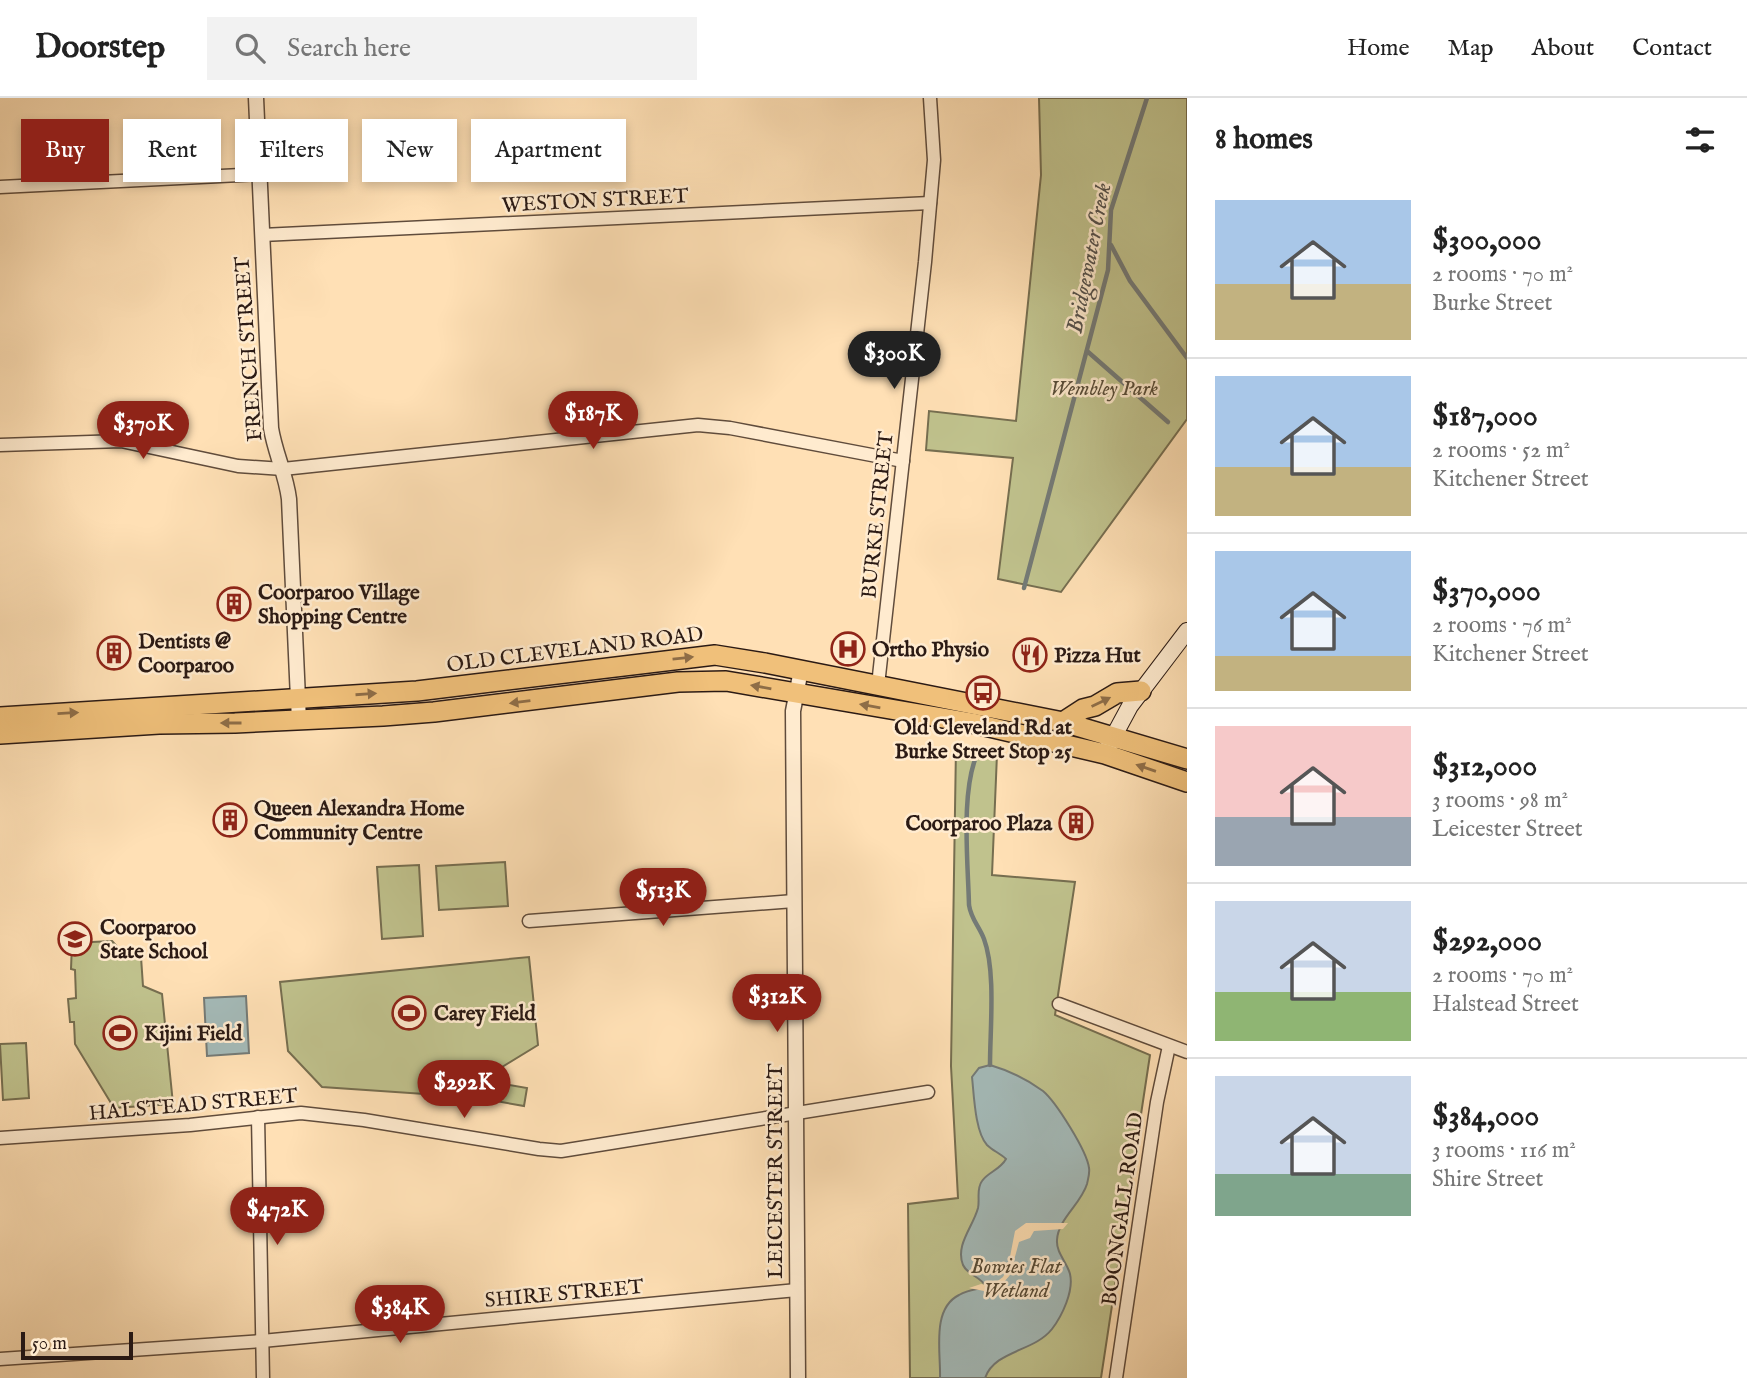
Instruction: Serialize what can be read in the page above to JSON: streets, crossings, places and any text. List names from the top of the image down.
{
  "streets": {
    "highway": ["OLD CLEVELAND ROAD"],
    "street": [
      "WESTON STREET",
      "FRENCH STREET",
      "BURKE STREET",
      "HALSTEAD STREET",
      "LEICESTER STREET",
      "BOONGALL ROAD",
      "SHIRE STREET"
    ]
  },
  "crossings": [
    ["WESTON STREET", "FRENCH STREET"],
    ["WESTON STREET", "BURKE STREET"],
    ["FRENCH STREET", "OLD CLEVELAND ROAD"],
    ["BURKE STREET", "OLD CLEVELAND ROAD"],
    ["OLD CLEVELAND ROAD", "LEICESTER STREET"],
    ["HALSTEAD STREET", "LEICESTER STREET"],
    ["LEICESTER STREET", "SHIRE STREET"]
  ],
  "water": ["Bridgewater Creek"],
  "parks": ["Wembley Park", "Bowies Flat Wetland"],
  "places": {
    "building": [
      "Coorparoo Village Shopping Centre",
      "Dentists @ Coorparoo",
      "Queen Alexandra Home Community Centre",
      "Coorparoo Plaza"
    ],
    "hospital": ["Ortho Physio"],
    "restaurant": ["Pizza Hut"],
    "bus stop": ["Old Cleveland Rd at Burke Street Stop 25"],
    "school or university": ["Coorparoo State School"],
    "sports": ["Carey Field", "Kijini Field"]
  },
  "scale_bar": "50 m",
  "page": {
    "header": "Doorstep",
    "search": "Search here",
    "nav": [
      "Home",
      "Map",
      "About",
      "Contact"
    ],
    "heading": "8 homes",
    "chip": [
      "Buy",
      "Rent",
      "Filters",
      "New",
      "Apartment"
    ],
    "list": [
      {
        "name": "$300,000",
        "note": "2 rooms · 70 m² · Burke Street"
      },
      {
        "name": "$187,000",
        "note": "2 rooms · 52 m² · Kitchener Street"
      },
      {
        "name": "$370,000",
        "note": "2 rooms · 76 m² · Kitchener Street"
      },
      {
        "name": "$312,000",
        "note": "3 rooms · 98 m² · Leicester Street"
      },
      {
        "name": "$292,000",
        "note": "2 rooms · 70 m² · Halstead Street"
      },
      {
        "name": "$384,000",
        "note": "3 rooms · 116 m² · Shire Street"
      }
    ],
    "price": [
      "$300K",
      "$187K",
      "$370K",
      "$513K",
      "$312K",
      "$292K",
      "$472K",
      "$384K"
    ],
    "scale": "50 m"
  }
}
